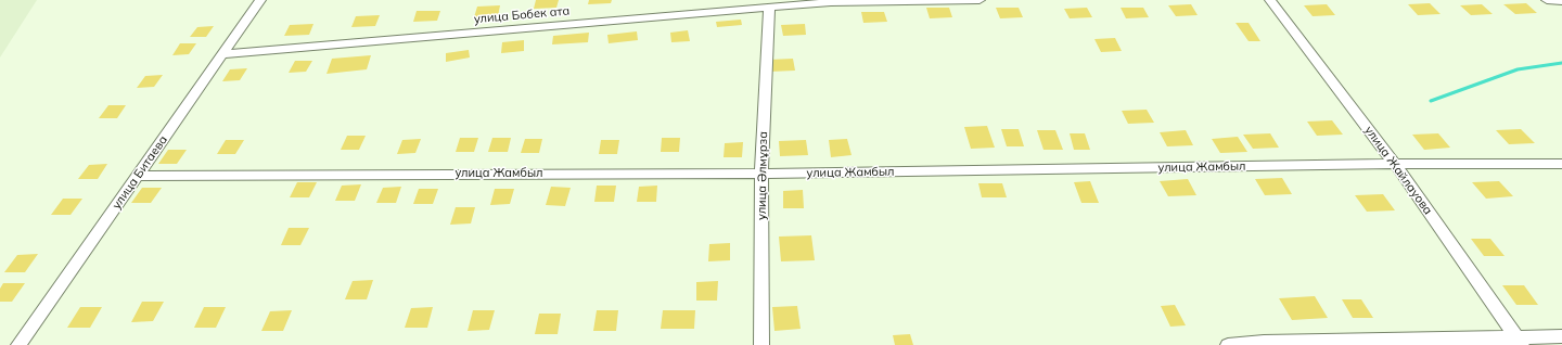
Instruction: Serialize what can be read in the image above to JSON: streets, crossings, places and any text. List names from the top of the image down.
{
  "streets": {
    "street": [
      "улица Бобек ата",
      "улица Жамбыл",
      "улица Жайлауова",
      "улица Битаева",
      "улица Әлмұрза"
    ]
  },
  "crossings": [
    ["улица Бобек ата", "улица Битаева"],
    ["улица Бобек ата", "улица Әлмұрза"],
    ["улица Жамбыл", "улица Жайлауова"],
    ["улица Жамбыл", "улица Битаева"],
    ["улица Жамбыл", "улица Әлмұрза"]
  ]
}
